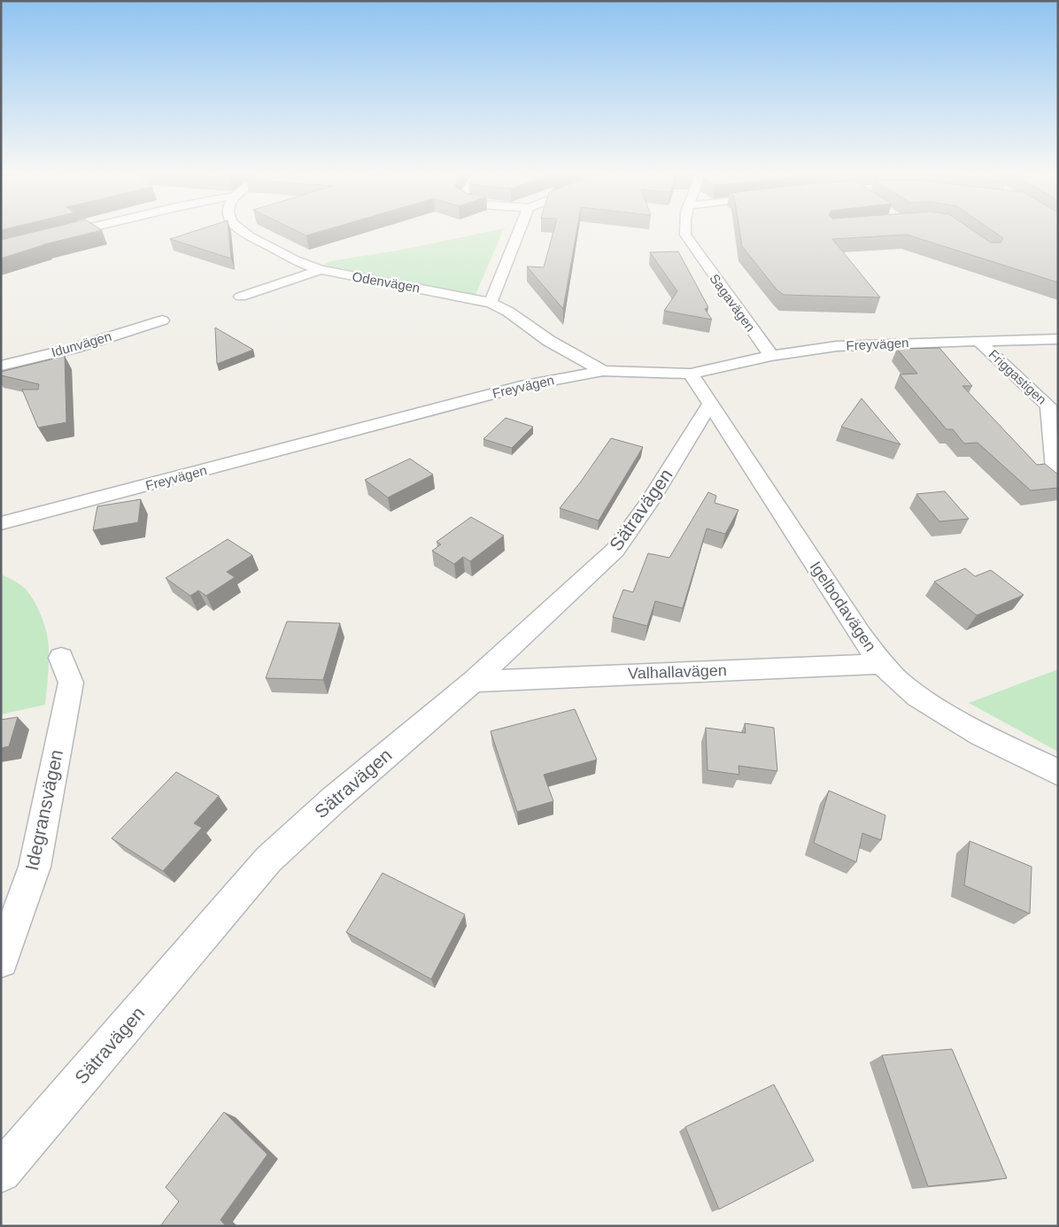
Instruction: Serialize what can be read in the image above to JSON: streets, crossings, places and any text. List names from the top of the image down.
{
  "streets": {
    "street": [
      "Odenvägen",
      "Sagavägen",
      "Idunvägen",
      "Freyvägen",
      "Friggastigen",
      "Sätravägen",
      "Igelbodavägen",
      "Valhallavägen",
      "Idegransvägen"
    ]
  },
  "crossings": [
    ["Odenvägen", "Freyvägen"],
    ["Sagavägen", "Freyvägen"],
    ["Freyvägen", "Friggastigen"],
    ["Freyvägen", "Igelbodavägen"],
    ["Sätravägen", "Igelbodavägen"],
    ["Sätravägen", "Valhallavägen"],
    ["Igelbodavägen", "Valhallavägen"]
  ]
}
